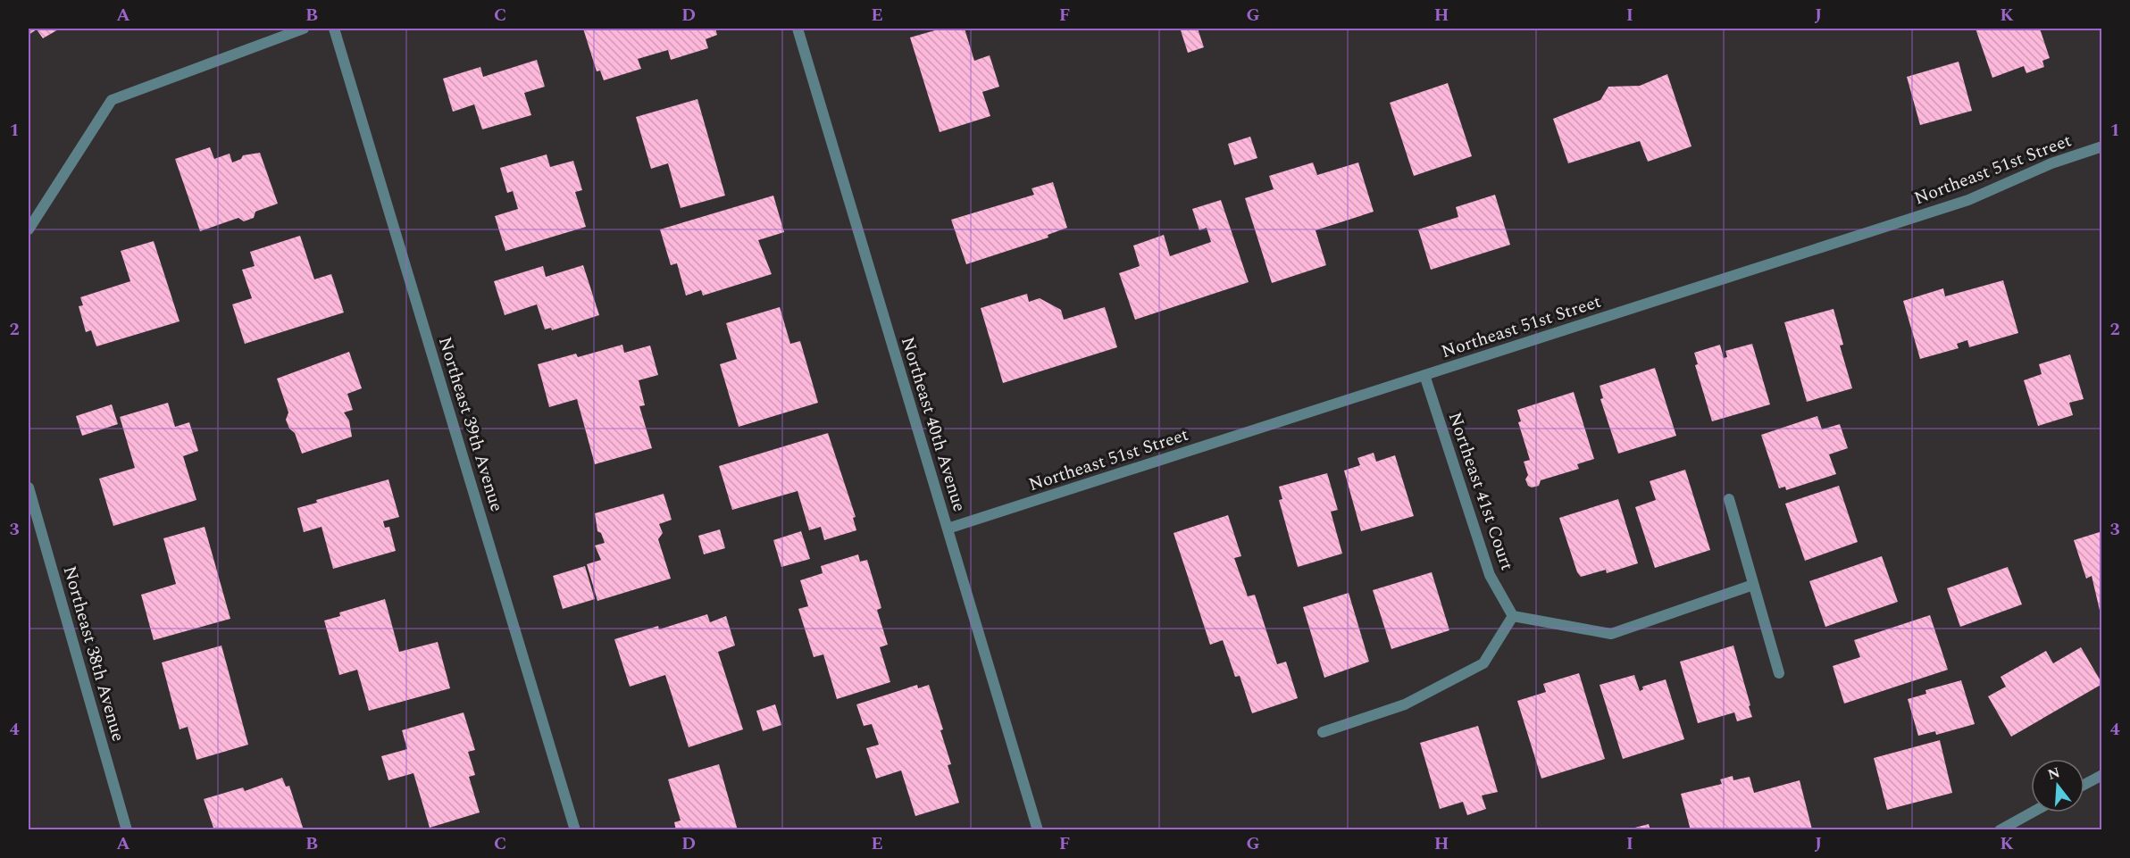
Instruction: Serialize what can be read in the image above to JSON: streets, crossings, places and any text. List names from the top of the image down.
{
  "streets": {
    "street": [
      "Northeast 51st Street",
      "Northeast 39th Avenue",
      "Northeast 40th Avenue",
      "Northeast 41st Court",
      "Northeast 38th Avenue"
    ]
  },
  "crossings": [
    ["Northeast 51st Street", "Northeast 40th Avenue"],
    ["Northeast 51st Street", "Northeast 41st Court"]
  ],
  "north": "top",
  "grid": {
    "columns": [
      "A",
      "B",
      "C",
      "D",
      "E",
      "F",
      "G",
      "H",
      "I",
      "J",
      "K"
    ],
    "rows": [
      "1",
      "2",
      "3",
      "4"
    ]
  }
}
